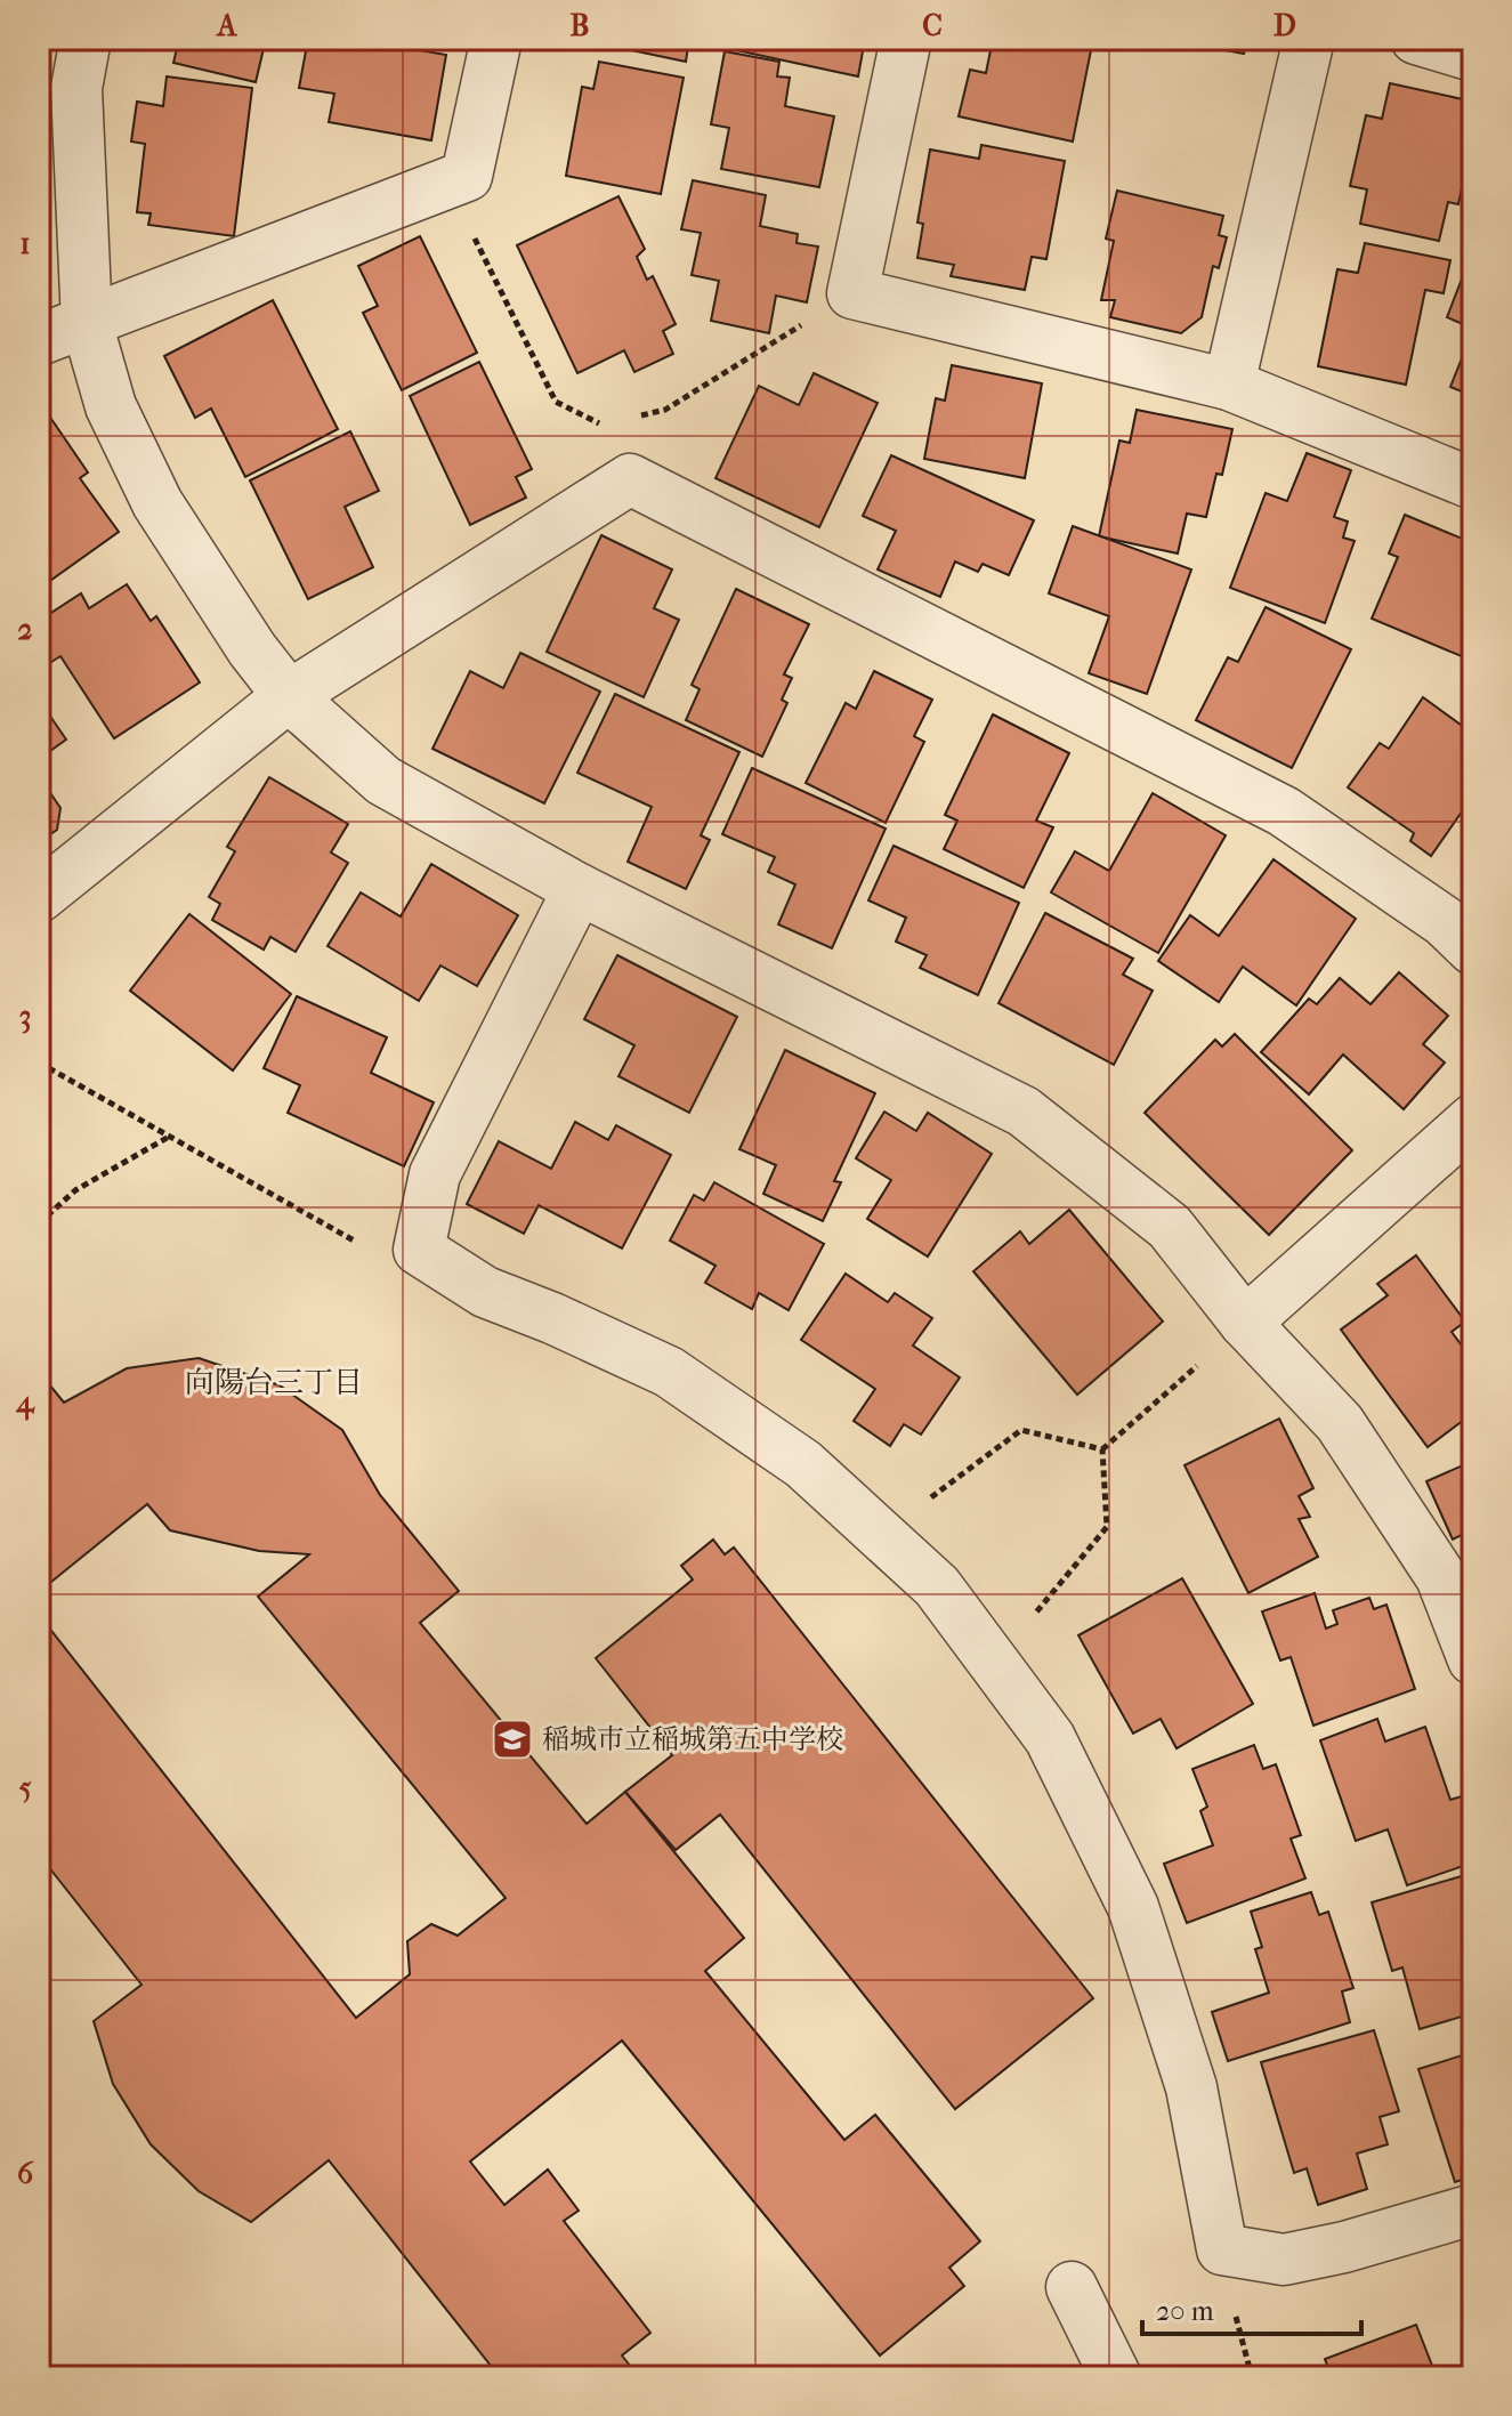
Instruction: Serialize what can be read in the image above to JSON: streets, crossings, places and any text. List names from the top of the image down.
{
  "districts": ["向陽台三丁目"],
  "places": {
    "school or university": ["稲城市立稲城第五中学校"]
  },
  "scale_bar": "20 m",
  "grid": {
    "columns": [
      "A",
      "B",
      "C",
      "D"
    ],
    "rows": [
      "1",
      "2",
      "3",
      "4",
      "5",
      "6"
    ]
  }
}
